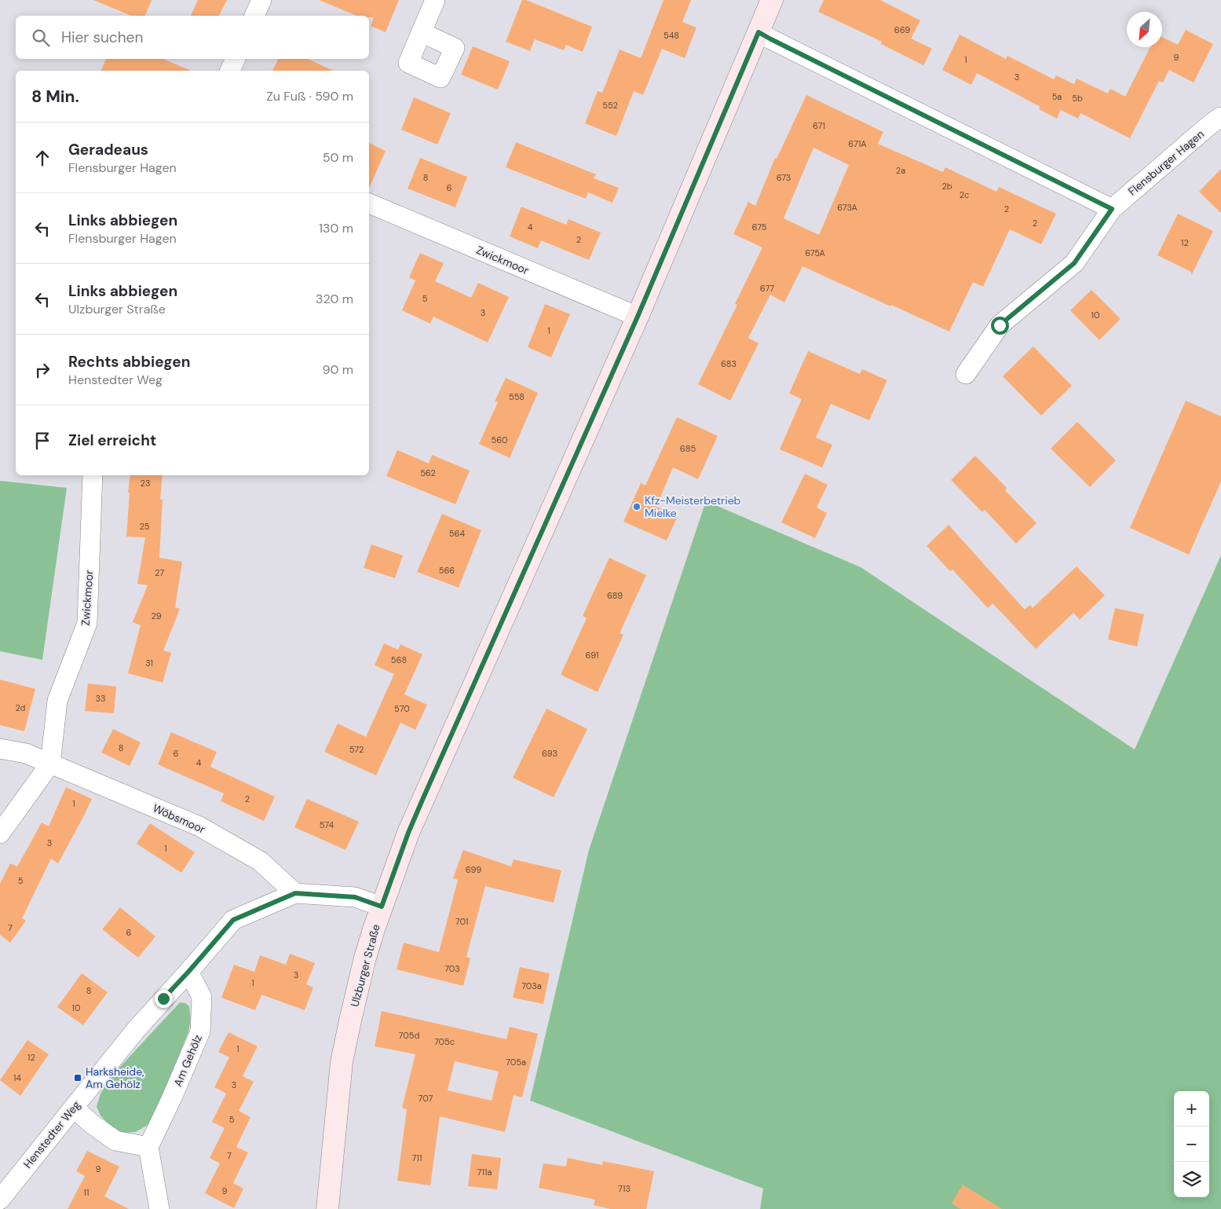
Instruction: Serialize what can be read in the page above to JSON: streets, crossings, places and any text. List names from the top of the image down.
{
  "streets": {
    "main road": ["Ulzburger Straße"],
    "street": [
      "Flensburger Hagen",
      "Zwickmoor",
      "Wöbsmoor",
      "Am Gehölz",
      "Henstedter Weg"
    ]
  },
  "crossings": [
    ["Zwickmoor", "Wöbsmoor"],
    ["Zwickmoor", "Ulzburger Straße"],
    ["Wöbsmoor", "Henstedter Weg"],
    ["Ulzburger Straße", "Henstedter Weg"],
    ["Am Gehölz", "Henstedter Weg"]
  ],
  "places": {
    "other": ["Kfz-Meisterbetrieb Mielke"],
    "transit": ["Harksheide, Am Gehölz"]
  },
  "house_numbers": [
    "669",
    "548",
    "9",
    "1",
    "3",
    "5a",
    "5b",
    "552",
    "671",
    "671A",
    "2a",
    "8",
    "673",
    "2b",
    "6",
    "2c",
    "673A",
    "2",
    "2",
    "4",
    "675",
    "2",
    "12",
    "675A",
    "677",
    "5",
    "3",
    "10",
    "1",
    "683",
    "558",
    "560",
    "685",
    "562",
    "23",
    "25",
    "564",
    "566",
    "27",
    "689",
    "29",
    "691",
    "568",
    "31",
    "33",
    "2d",
    "570",
    "8",
    "572",
    "6",
    "693",
    "4",
    "2",
    "1",
    "574",
    "3",
    "1",
    "699",
    "5",
    "701",
    "7",
    "6",
    "703",
    "3",
    "1",
    "703a",
    "8",
    "10",
    "705d",
    "705c",
    "1",
    "12",
    "705a",
    "14",
    "3",
    "707",
    "5",
    "7",
    "711",
    "9",
    "711a",
    "713",
    "9",
    "11"
  ],
  "north": "bottom left",
  "page": {
    "search": "Hier suchen",
    "heading": ["8 Min.", "Zu Fuß · 590 m"],
    "list": [
      ["Geradeaus", "Flensburger Hagen", "50 m"],
      ["Links abbiegen", "Flensburger Hagen", "130 m"],
      ["Links abbiegen", "Ulzburger Straße", "320 m"],
      ["Rechts abbiegen", "Henstedter Weg", "90 m"],
      "Ziel erreicht"
    ],
    "map_buttons": ["+", "−"]
  }
}
